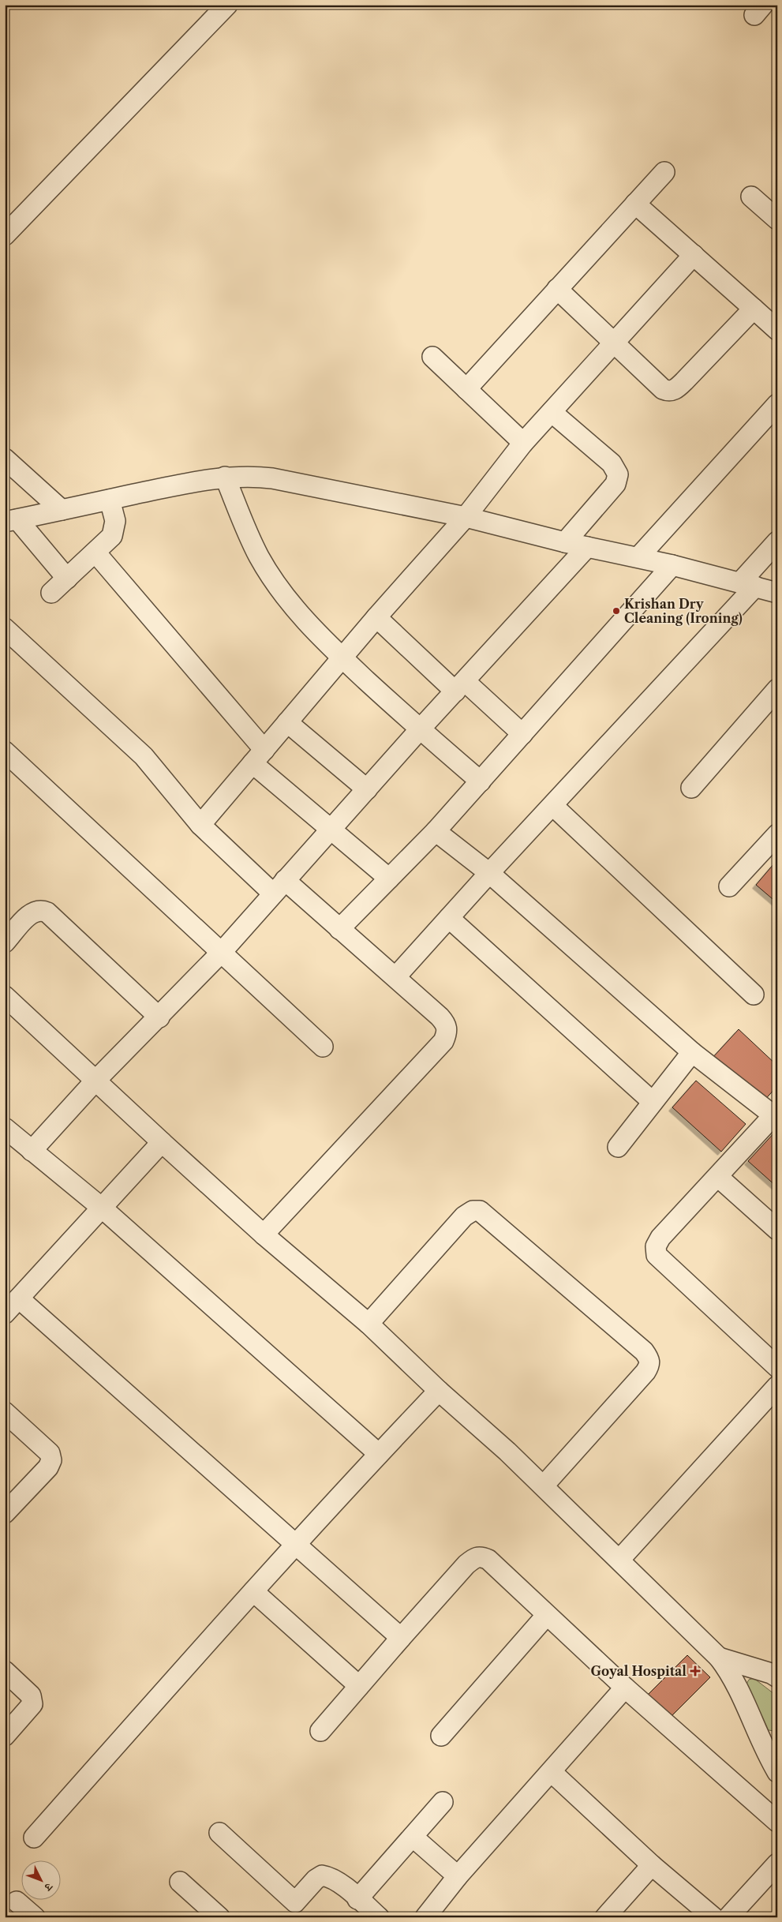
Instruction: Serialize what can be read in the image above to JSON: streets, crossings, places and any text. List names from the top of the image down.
{
  "places": {
    "other": ["Krishan Dry Cleaning (Ironing)"],
    "health": ["Goyal Hospital"]
  },
  "north": "bottom right"
}
